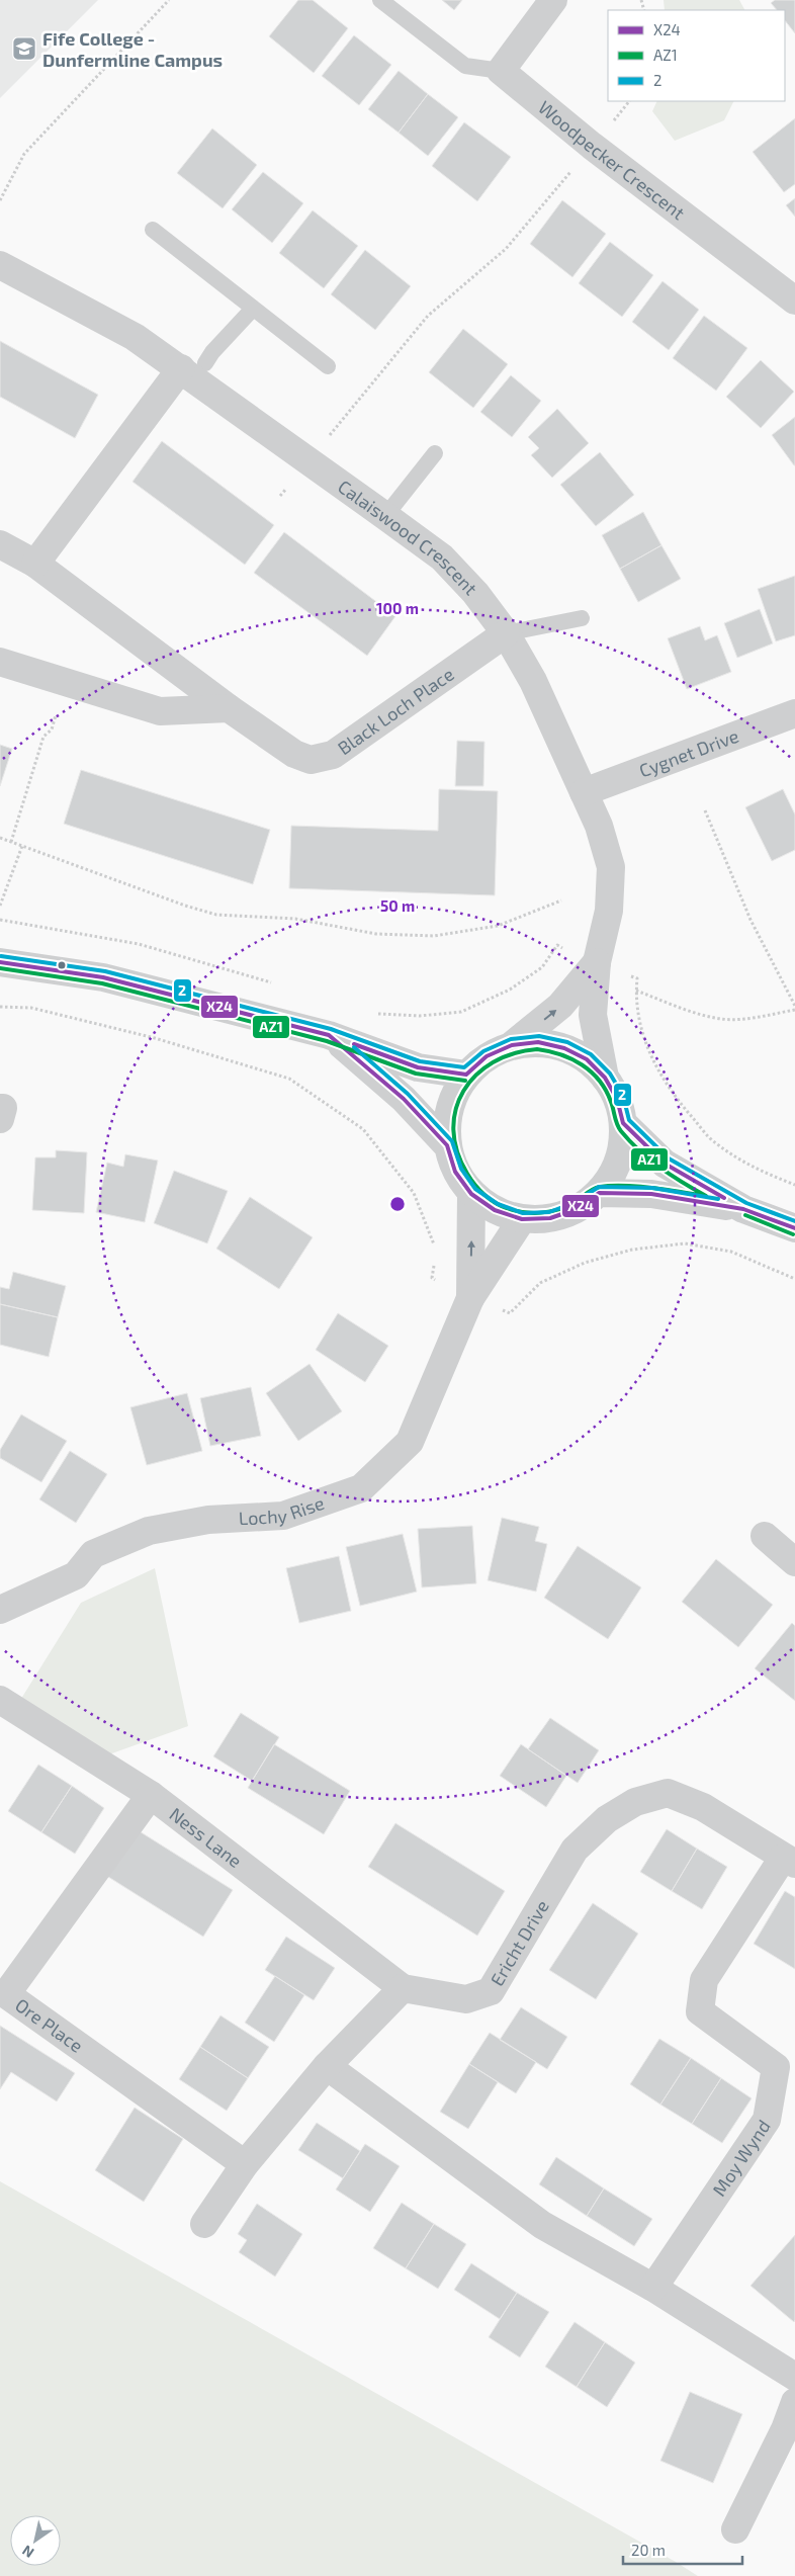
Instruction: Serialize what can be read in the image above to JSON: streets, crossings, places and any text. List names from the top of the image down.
{
  "streets": {
    "street": [
      "Woodpecker Crescent",
      "Calaiswood Crescent",
      "Black Loch Place",
      "Cygnet Drive",
      "Lochy Rise",
      "Ness Lane",
      "Ericht Drive",
      "Ore Place",
      "Moy Wynd"
    ]
  },
  "crossings": [
    ["Calaiswood Crescent", "Black Loch Place"],
    ["Calaiswood Crescent", "Cygnet Drive"],
    ["Calaiswood Crescent", "Lochy Rise"],
    ["Ness Lane", "Ericht Drive"],
    ["Ness Lane", "Ore Place"],
    ["Ericht Drive", "Moy Wynd"]
  ],
  "places": {
    "school or university": ["Fife College - Dunfermline Campus"]
  },
  "lines": ["transit line 2", "transit line X24", "transit line AZ1"],
  "legend": ["X24", "AZ1", "2"],
  "scale_bar": "20 m",
  "north": "bottom left",
  "rings": ["100 m", "50 m"]
}
